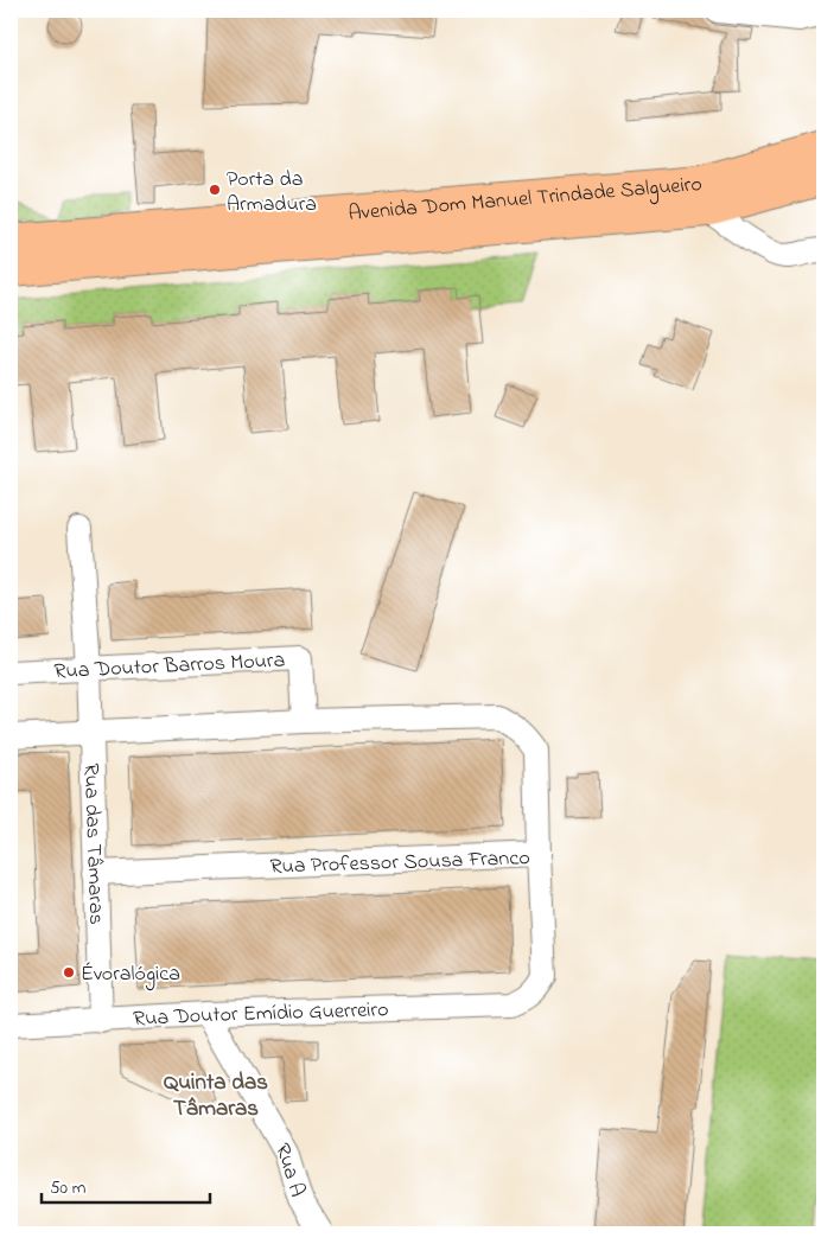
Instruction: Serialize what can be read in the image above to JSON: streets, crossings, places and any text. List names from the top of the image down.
{
  "streets": {
    "main road": ["Avenida Dom Manuel Trindade Salgueiro"],
    "street": [
      "Rua Doutor Barros Moura",
      "Rua das Tâmaras",
      "Rua Professor Sousa Franco",
      "Rua Doutor Emídio Guerreiro",
      "Rua A"
    ]
  },
  "crossings": [
    ["Rua Doutor Barros Moura", "Rua das Tâmaras"],
    ["Rua das Tâmaras", "Rua Professor Sousa Franco"],
    ["Rua das Tâmaras", "Rua Doutor Emídio Guerreiro"],
    ["Rua Professor Sousa Franco", "Rua Doutor Emídio Guerreiro"],
    ["Rua Doutor Emídio Guerreiro", "Rua A"]
  ],
  "districts": ["Quinta das Tâmaras"],
  "places": ["Porta da Armadura", "Évoralógica"],
  "scale_bar": "50 m"
}
